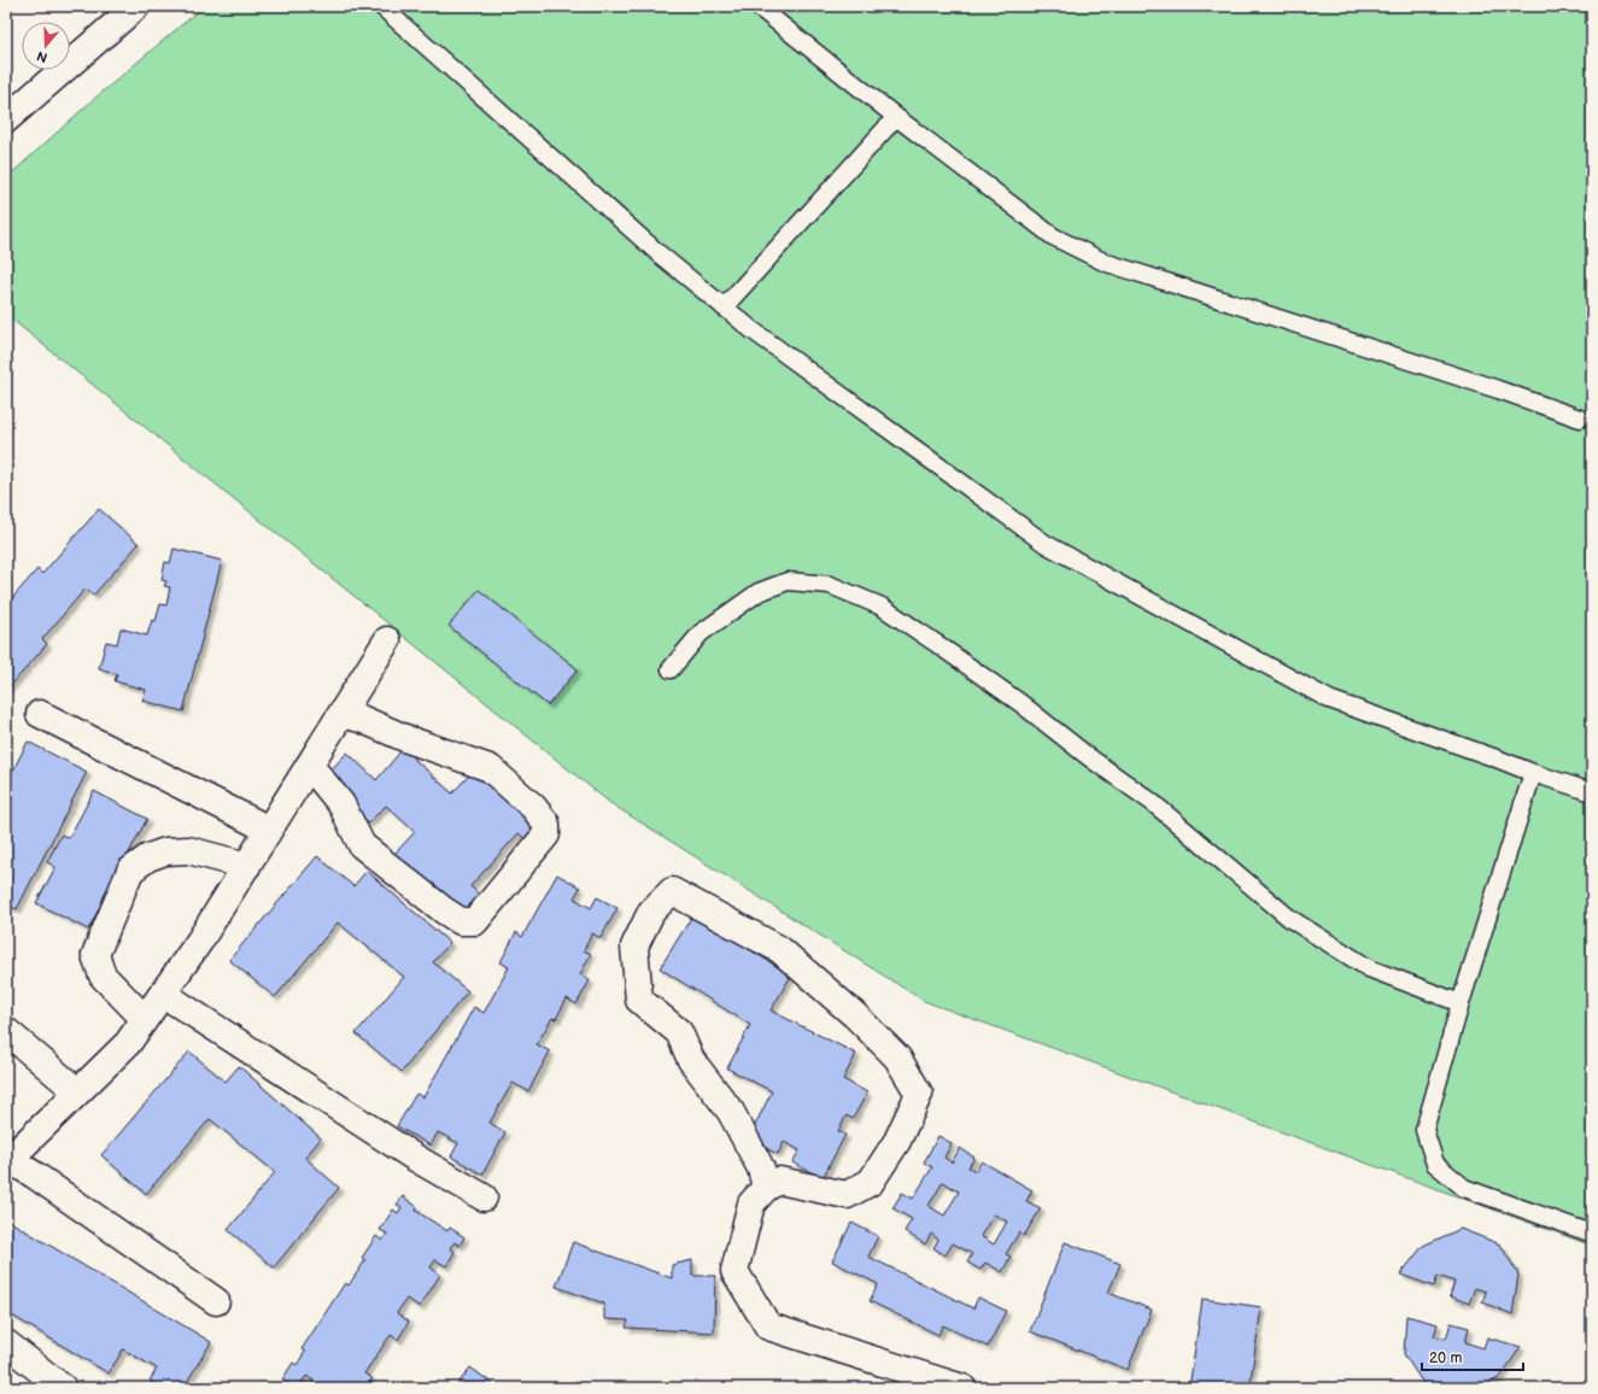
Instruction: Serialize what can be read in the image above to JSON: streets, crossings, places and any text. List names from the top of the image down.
{
  "scale_bar": "20 m",
  "north": "bottom"
}
